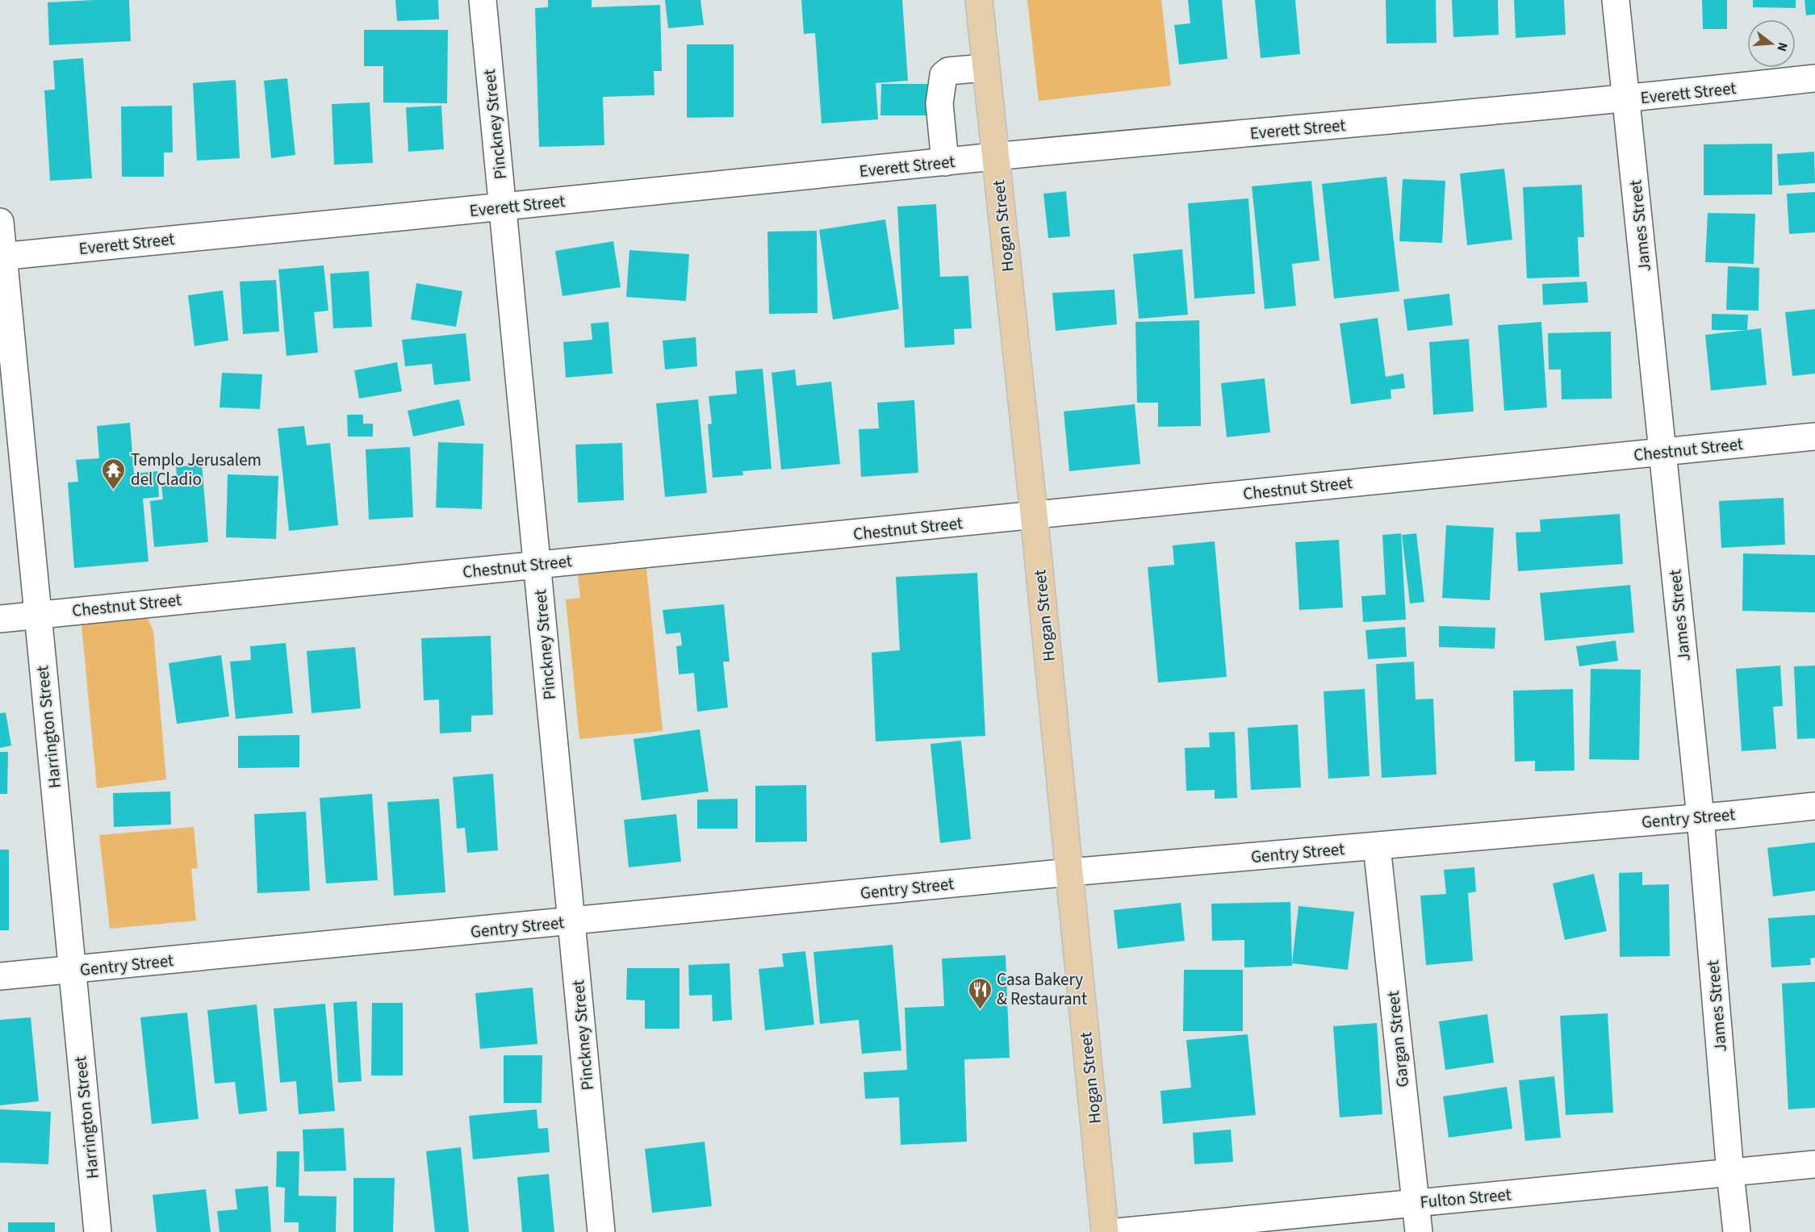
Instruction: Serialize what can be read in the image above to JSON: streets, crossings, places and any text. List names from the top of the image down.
{
  "streets": {
    "main road": ["Hogan Street"],
    "street": [
      "Everett Street",
      "Pinckney Street",
      "James Street",
      "Chestnut Street",
      "Harrington Street",
      "Gentry Street",
      "Gargan Street",
      "Fulton Street"
    ]
  },
  "crossings": [
    ["Everett Street", "Pinckney Street"],
    ["Everett Street", "Hogan Street"],
    ["Everett Street", "James Street"],
    ["Everett Street", "Harrington Street"],
    ["Pinckney Street", "Chestnut Street"],
    ["Pinckney Street", "Gentry Street"],
    ["Hogan Street", "Chestnut Street"],
    ["Hogan Street", "Gentry Street"],
    ["James Street", "Chestnut Street"],
    ["James Street", "Gentry Street"],
    ["James Street", "Fulton Street"],
    ["Chestnut Street", "Harrington Street"],
    ["Harrington Street", "Gentry Street"],
    ["Gentry Street", "Gargan Street"],
    ["Gargan Street", "Fulton Street"]
  ],
  "places": {
    "temple": ["Templo Jerusalem del Cladio"],
    "restaurant": ["Casa Bakery & Restaurant"]
  },
  "north": "right"
}
